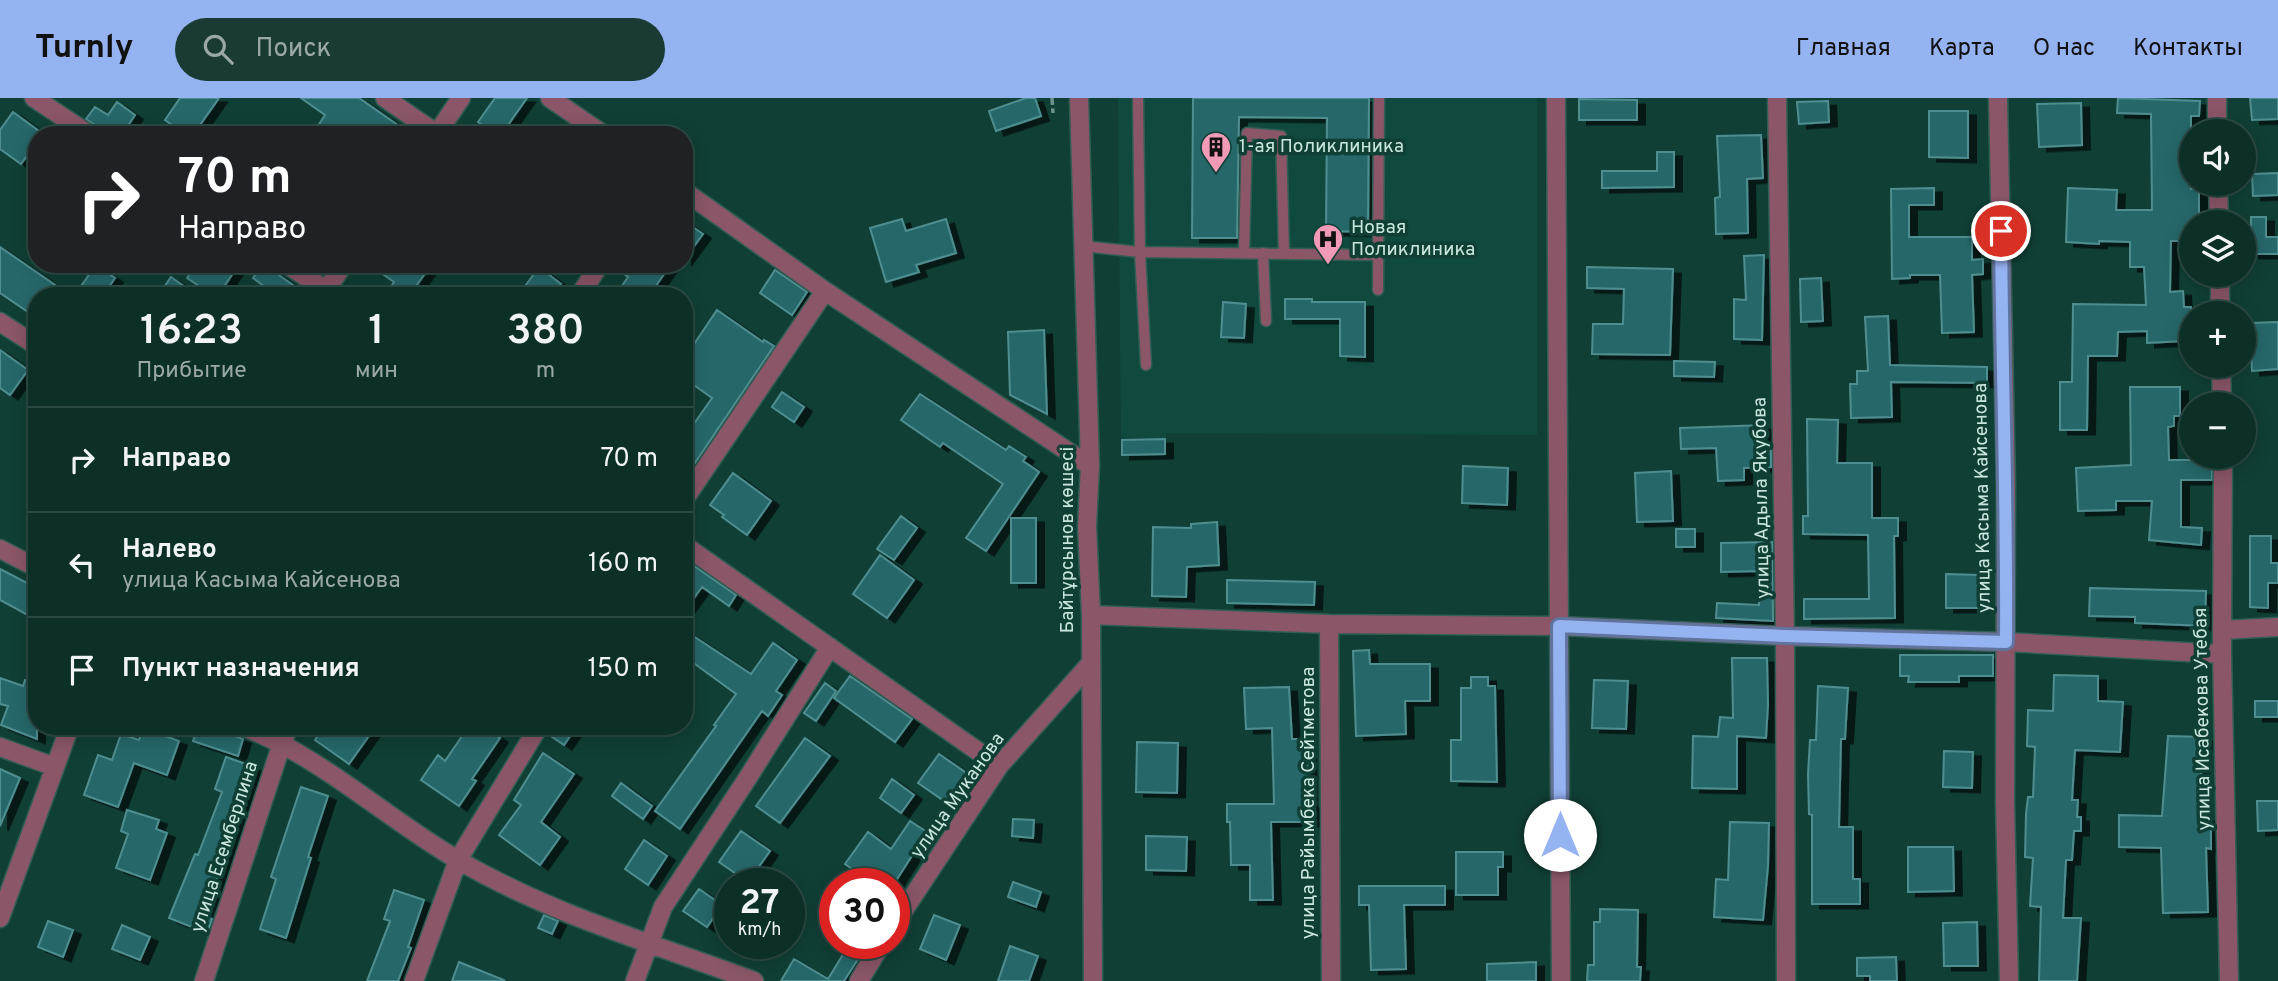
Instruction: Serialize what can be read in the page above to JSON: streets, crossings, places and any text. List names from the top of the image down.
{
  "streets": {
    "street": [
      "улица Адыла Якубова",
      "улица Касыма Кайсенова",
      "Байтұрсынов көшесі",
      "улица Исабекова Утебая",
      "улица Муканова",
      "улица Райымбека Сейтметова",
      "улица Есемберлина"
    ]
  },
  "crossings": [
    ["Байтұрсынов көшесі", "улица Муканова"]
  ],
  "places": {
    "building": ["1-ая Поликлиника"],
    "hospital": ["Новая Поликлиника"]
  },
  "page": {
    "header": "Turnly",
    "search": "Поиск",
    "nav": [
      "Главная",
      "Карта",
      "О нас",
      "Контакты"
    ],
    "map_buttons": ["+", "−"],
    "turn": ["70 m", "Направо"],
    "eta": [
      "16:23",
      "Прибытие",
      "1",
      "мин",
      "380",
      "m"
    ],
    "list": [
      {
        "name": "Направо",
        "value": "70 m"
      },
      {
        "name": "Налево",
        "note": "улица Касыма Кайсенова",
        "value": "160 m"
      },
      {
        "name": "Пункт назначения",
        "value": "150 m"
      }
    ],
    "speed": "27 km/h",
    "limit": "30"
  }
}
